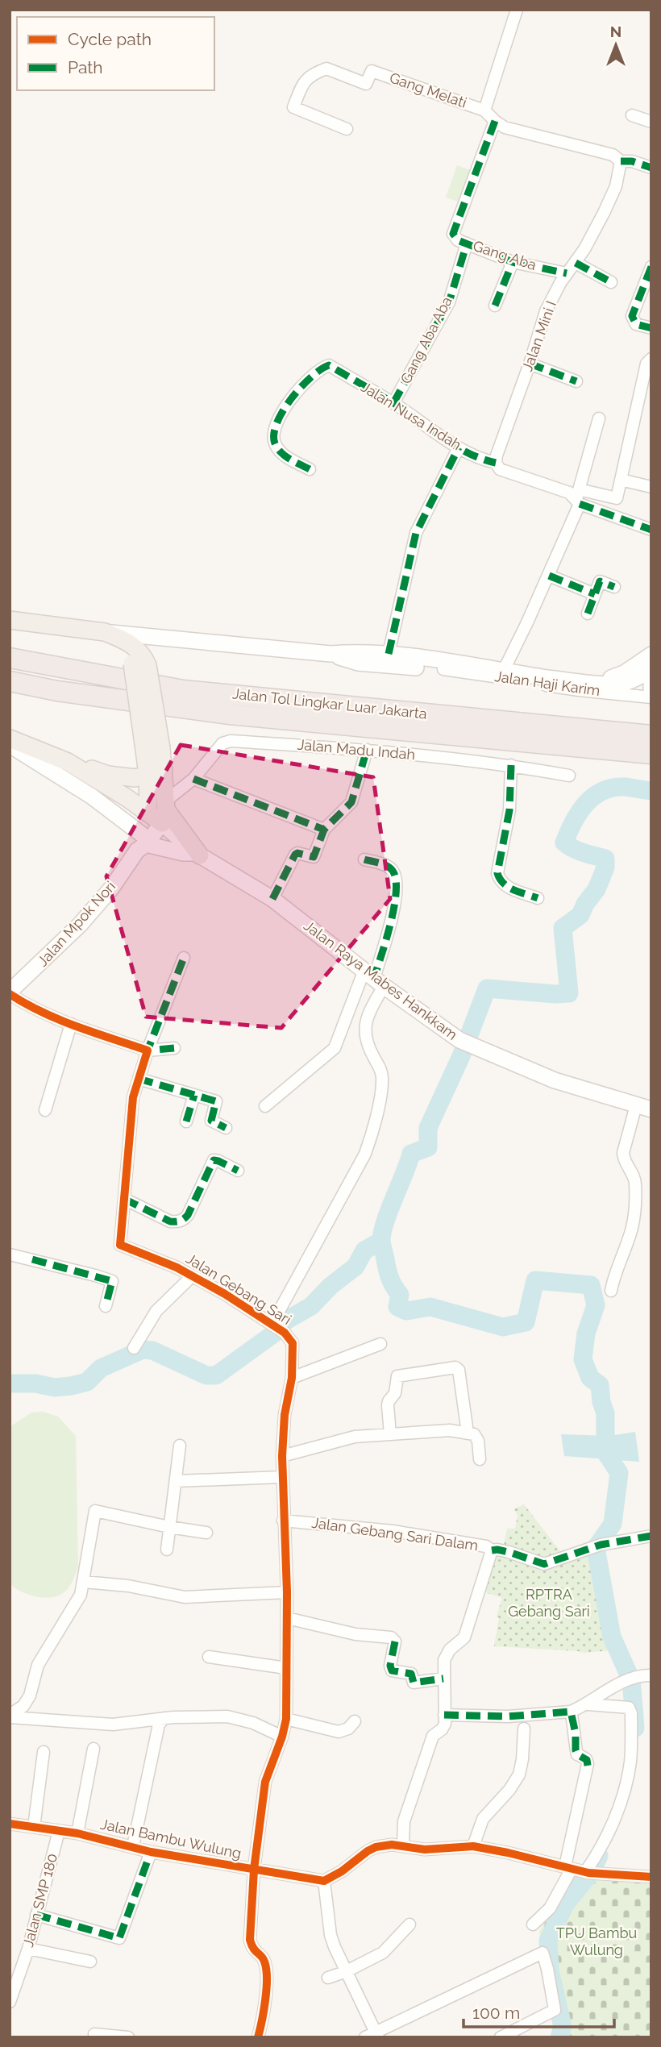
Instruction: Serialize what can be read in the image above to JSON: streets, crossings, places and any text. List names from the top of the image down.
{
  "streets": {
    "highway": ["Jalan Tol Lingkar Luar Jakarta"],
    "main road": ["Jalan Mpok Nori", "Jalan Raya Mabes Hankkam"],
    "street": [
      "Gang Melati",
      "Gang Aba",
      "Jalan Mini I",
      "Gang Aba Aba",
      "Jalan Nusa Indah",
      "Jalan Haji Karim",
      "Jalan Madu Indah",
      "Jalan Gebang Sari",
      "Jalan Gebang Sari Dalam",
      "Jalan Bambu Wulung",
      "Jalan SMP 180"
    ]
  },
  "crossings": [
    ["Gang Aba", "Jalan Mini I"],
    ["Gang Aba", "Gang Aba Aba"],
    ["Jalan Mini I", "Jalan Nusa Indah"],
    ["Gang Aba Aba", "Jalan Nusa Indah"],
    ["Jalan Madu Indah", "Jalan Mpok Nori"],
    ["Jalan Gebang Sari", "Jalan Gebang Sari Dalam"],
    ["Jalan Gebang Sari", "Jalan Bambu Wulung"],
    ["Jalan Bambu Wulung", "Jalan SMP 180"]
  ],
  "parks": ["RPTRA Gebang Sari", "TPU Bambu Wulung"],
  "legend": ["Cycle path", "Path"],
  "scale_bar": "100 m",
  "north": "top"
}
